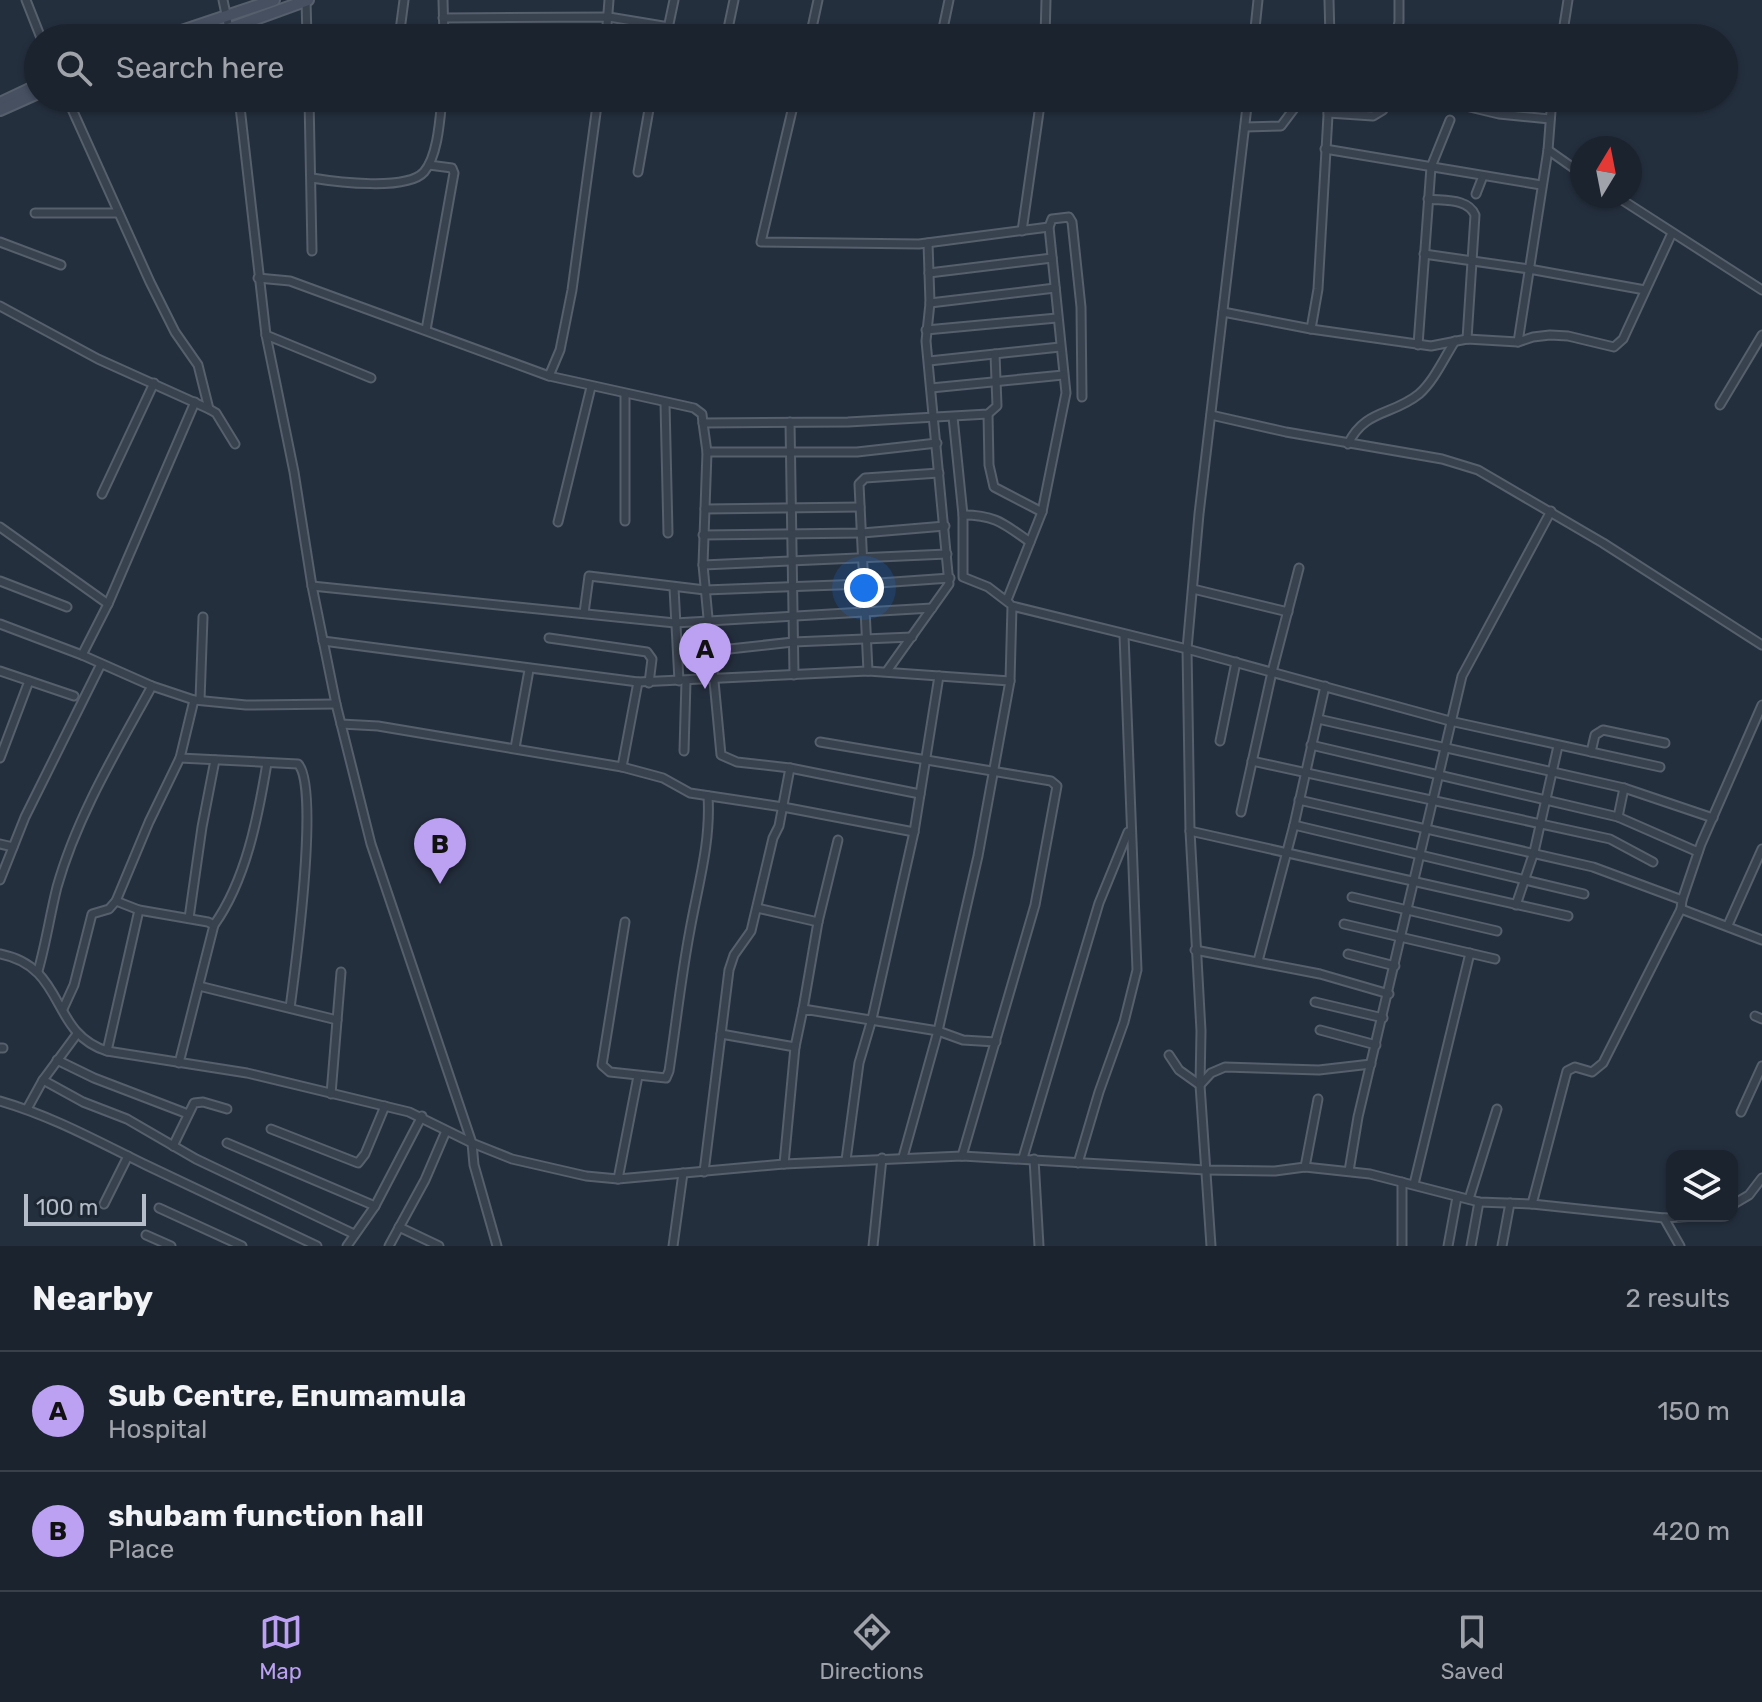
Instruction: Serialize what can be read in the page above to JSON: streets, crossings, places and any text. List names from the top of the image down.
{
  "scale_bar": "100 m",
  "north": "top",
  "page": {
    "search": "Search here",
    "pins": ["A", "B"],
    "scale": "100 m",
    "heading": ["Nearby", "2 results"],
    "list": [
      {
        "mark": "A",
        "name": "Sub Centre, Enumamula",
        "note": "Hospital",
        "value": "150 m"
      },
      {
        "mark": "B",
        "name": "shubam function hall",
        "note": "Place",
        "value": "420 m"
      }
    ],
    "nav": ["Map", "Directions", "Saved"]
  }
}
